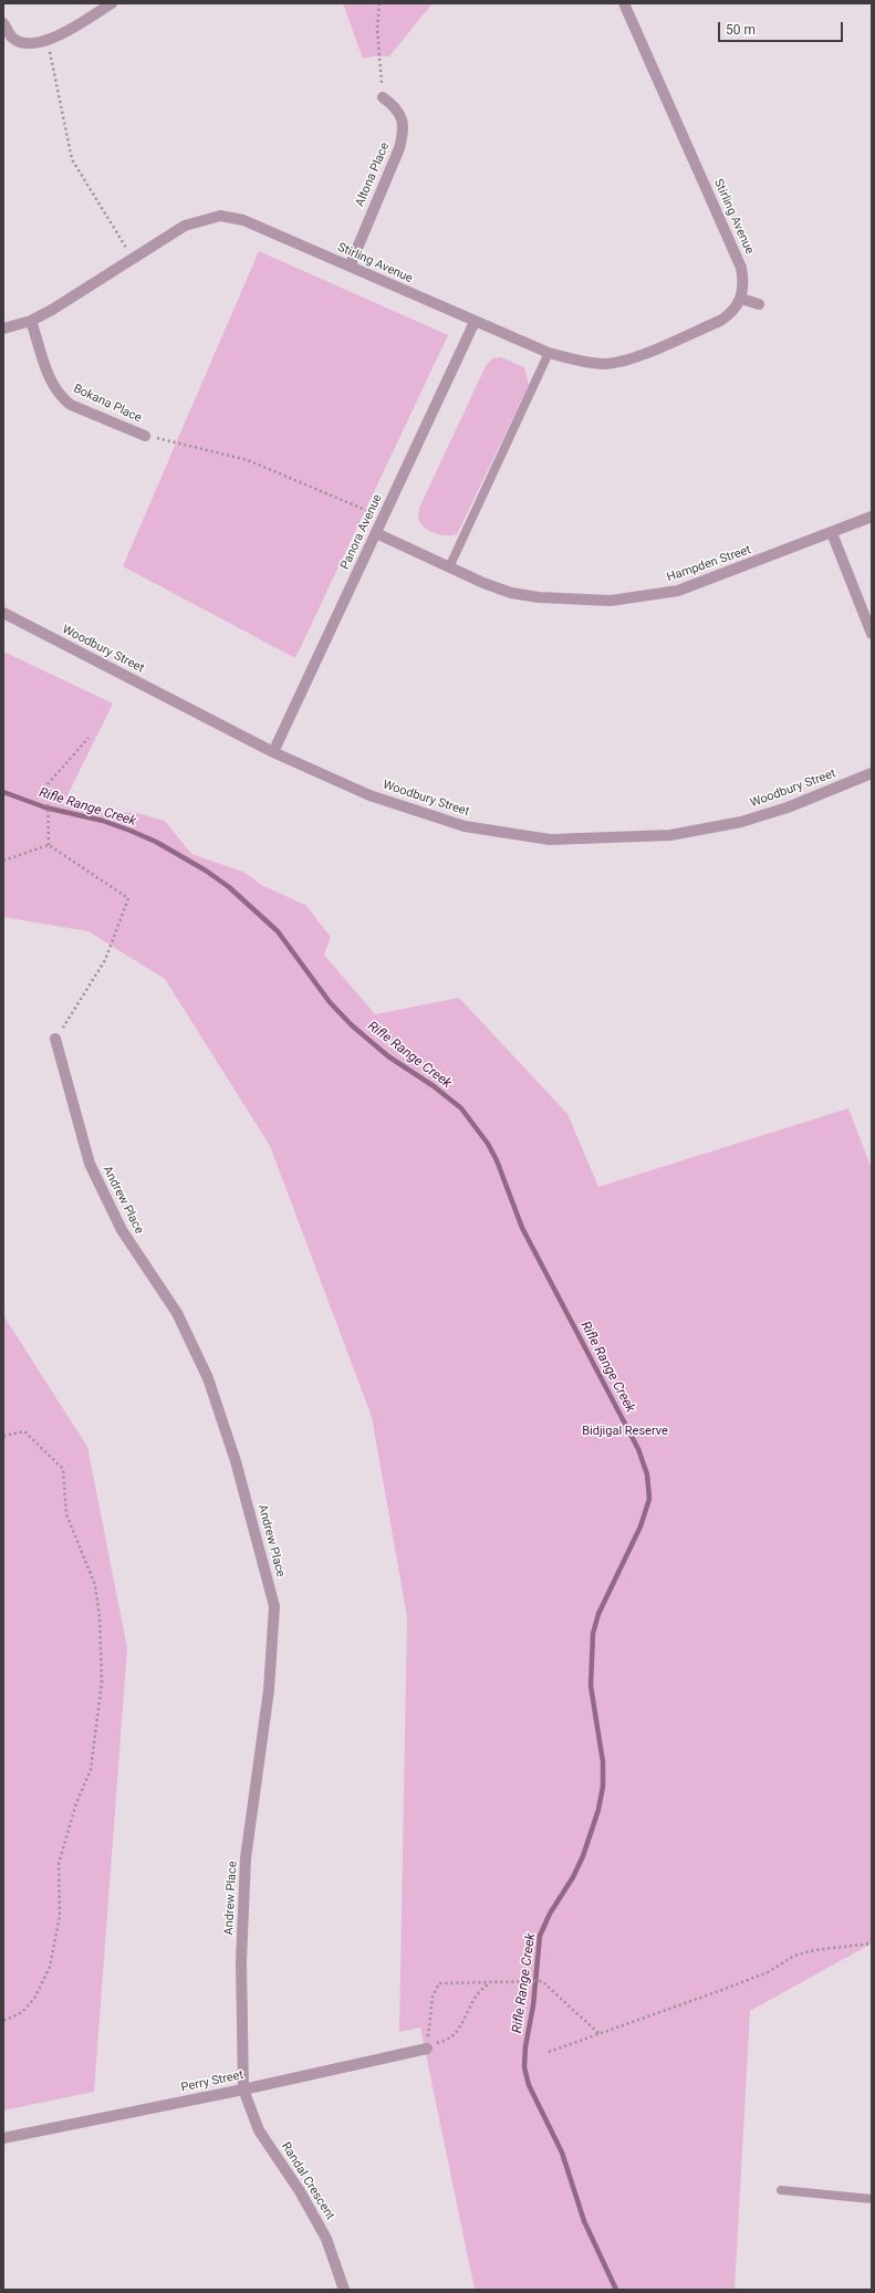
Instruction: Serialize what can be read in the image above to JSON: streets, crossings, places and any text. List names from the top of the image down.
{
  "streets": {
    "street": [
      "Altona Place",
      "Stirling Avenue",
      "Bokana Place",
      "Panora Avenue",
      "Hampden Street",
      "Woodbury Street",
      "Andrew Place",
      "Perry Street",
      "Randal Crescent"
    ]
  },
  "crossings": [
    ["Altona Place", "Stirling Avenue"],
    ["Stirling Avenue", "Bokana Place"],
    ["Stirling Avenue", "Panora Avenue"],
    ["Panora Avenue", "Hampden Street"],
    ["Panora Avenue", "Woodbury Street"],
    ["Andrew Place", "Perry Street"],
    ["Andrew Place", "Randal Crescent"],
    ["Perry Street", "Randal Crescent"]
  ],
  "water": ["Rifle Range Creek"],
  "parks": ["Bidjigal Reserve"],
  "scale_bar": "50 m"
}
